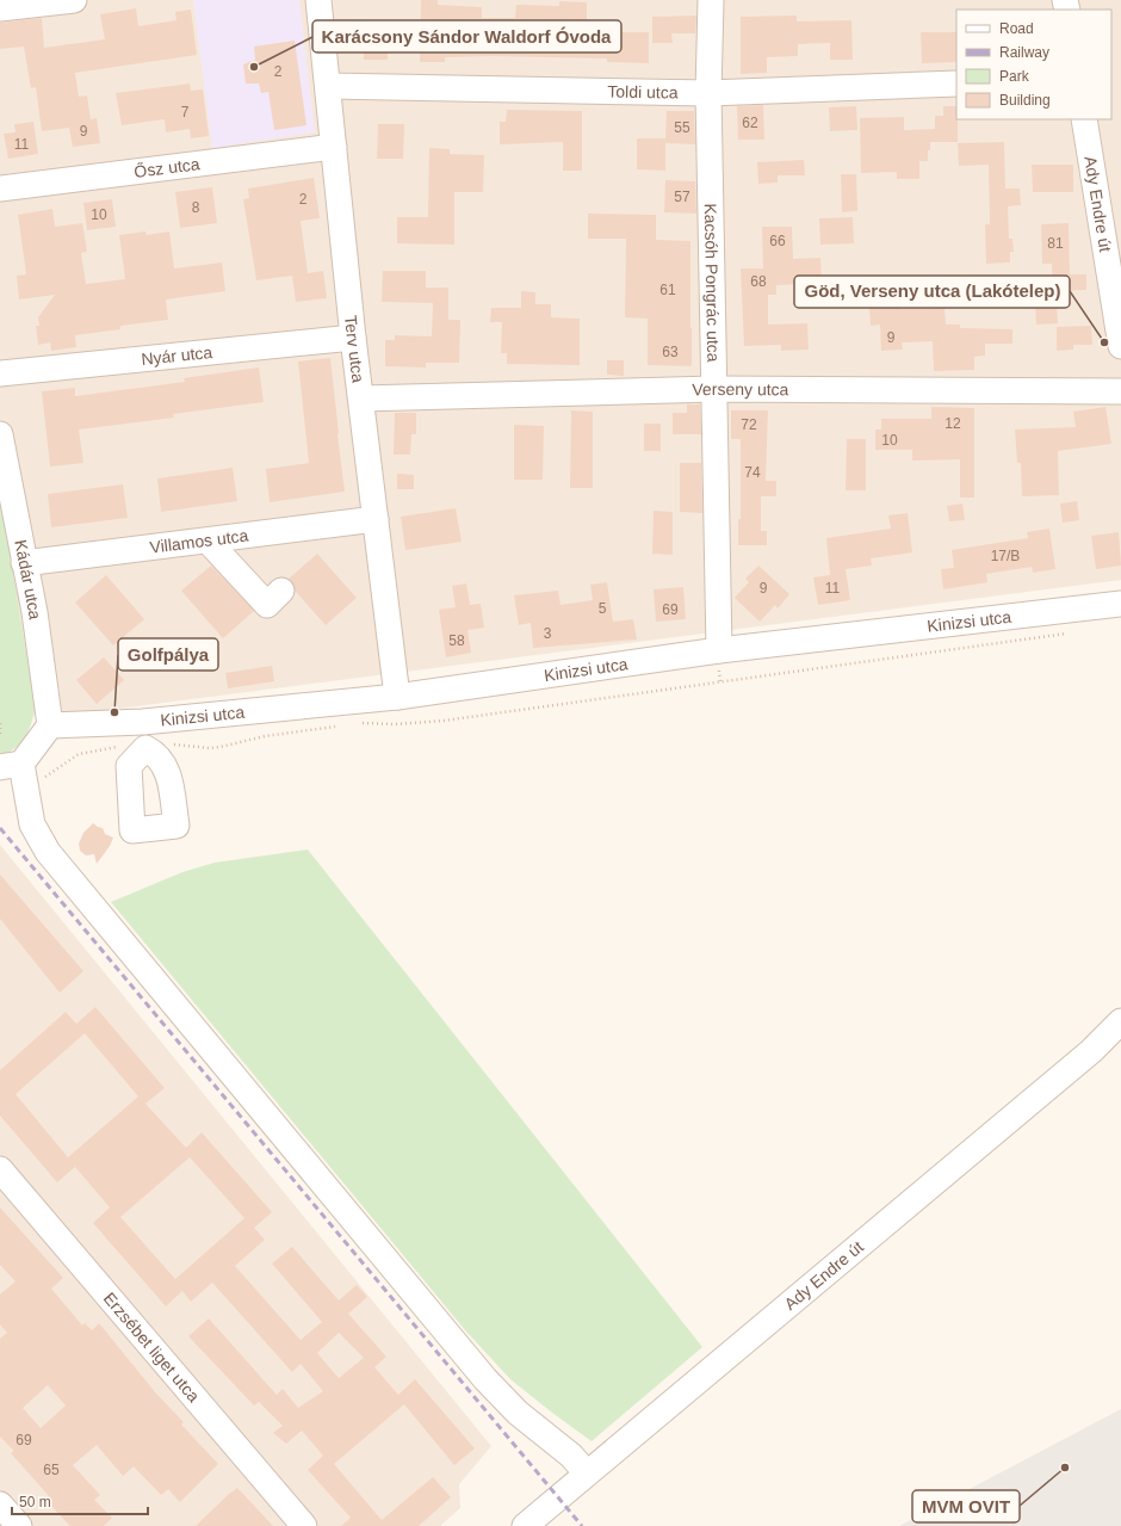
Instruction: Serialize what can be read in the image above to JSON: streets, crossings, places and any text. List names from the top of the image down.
{
  "streets": {
    "street": [
      "Toldi utca",
      "Ősz utca",
      "Ady Endre út",
      "Kacsóh Pongrác utca",
      "Terv utca",
      "Nyár utca",
      "Verseny utca",
      "Villamos utca",
      "Kádár utca",
      "Kinizsi utca",
      "Erzsébet liget utca"
    ]
  },
  "crossings": [
    ["Toldi utca", "Kacsóh Pongrác utca"],
    ["Toldi utca", "Terv utca"],
    ["Ősz utca", "Terv utca"],
    ["Kacsóh Pongrác utca", "Verseny utca"],
    ["Kacsóh Pongrác utca", "Kinizsi utca"],
    ["Terv utca", "Nyár utca"],
    ["Terv utca", "Verseny utca"],
    ["Terv utca", "Villamos utca"],
    ["Terv utca", "Kinizsi utca"],
    ["Villamos utca", "Kádár utca"],
    ["Kádár utca", "Kinizsi utca"]
  ],
  "places": [
    "Karácsony Sándor Waldorf Óvoda",
    "Göd, Verseny utca (Lakótelep)",
    "Golfpálya",
    "MVM OVIT"
  ],
  "house_numbers": [
    "2",
    "7",
    "62",
    "55",
    "9",
    "11",
    "57",
    "2",
    "8",
    "10",
    "66",
    "81",
    "68",
    "61",
    "9",
    "63",
    "12",
    "72",
    "10",
    "74",
    "17/B",
    "9",
    "11",
    "5",
    "69",
    "3",
    "58",
    "69",
    "65"
  ],
  "legend": [
    "Road",
    "Railway",
    "Park",
    "Building"
  ],
  "scale_bar": "50 m"
}
